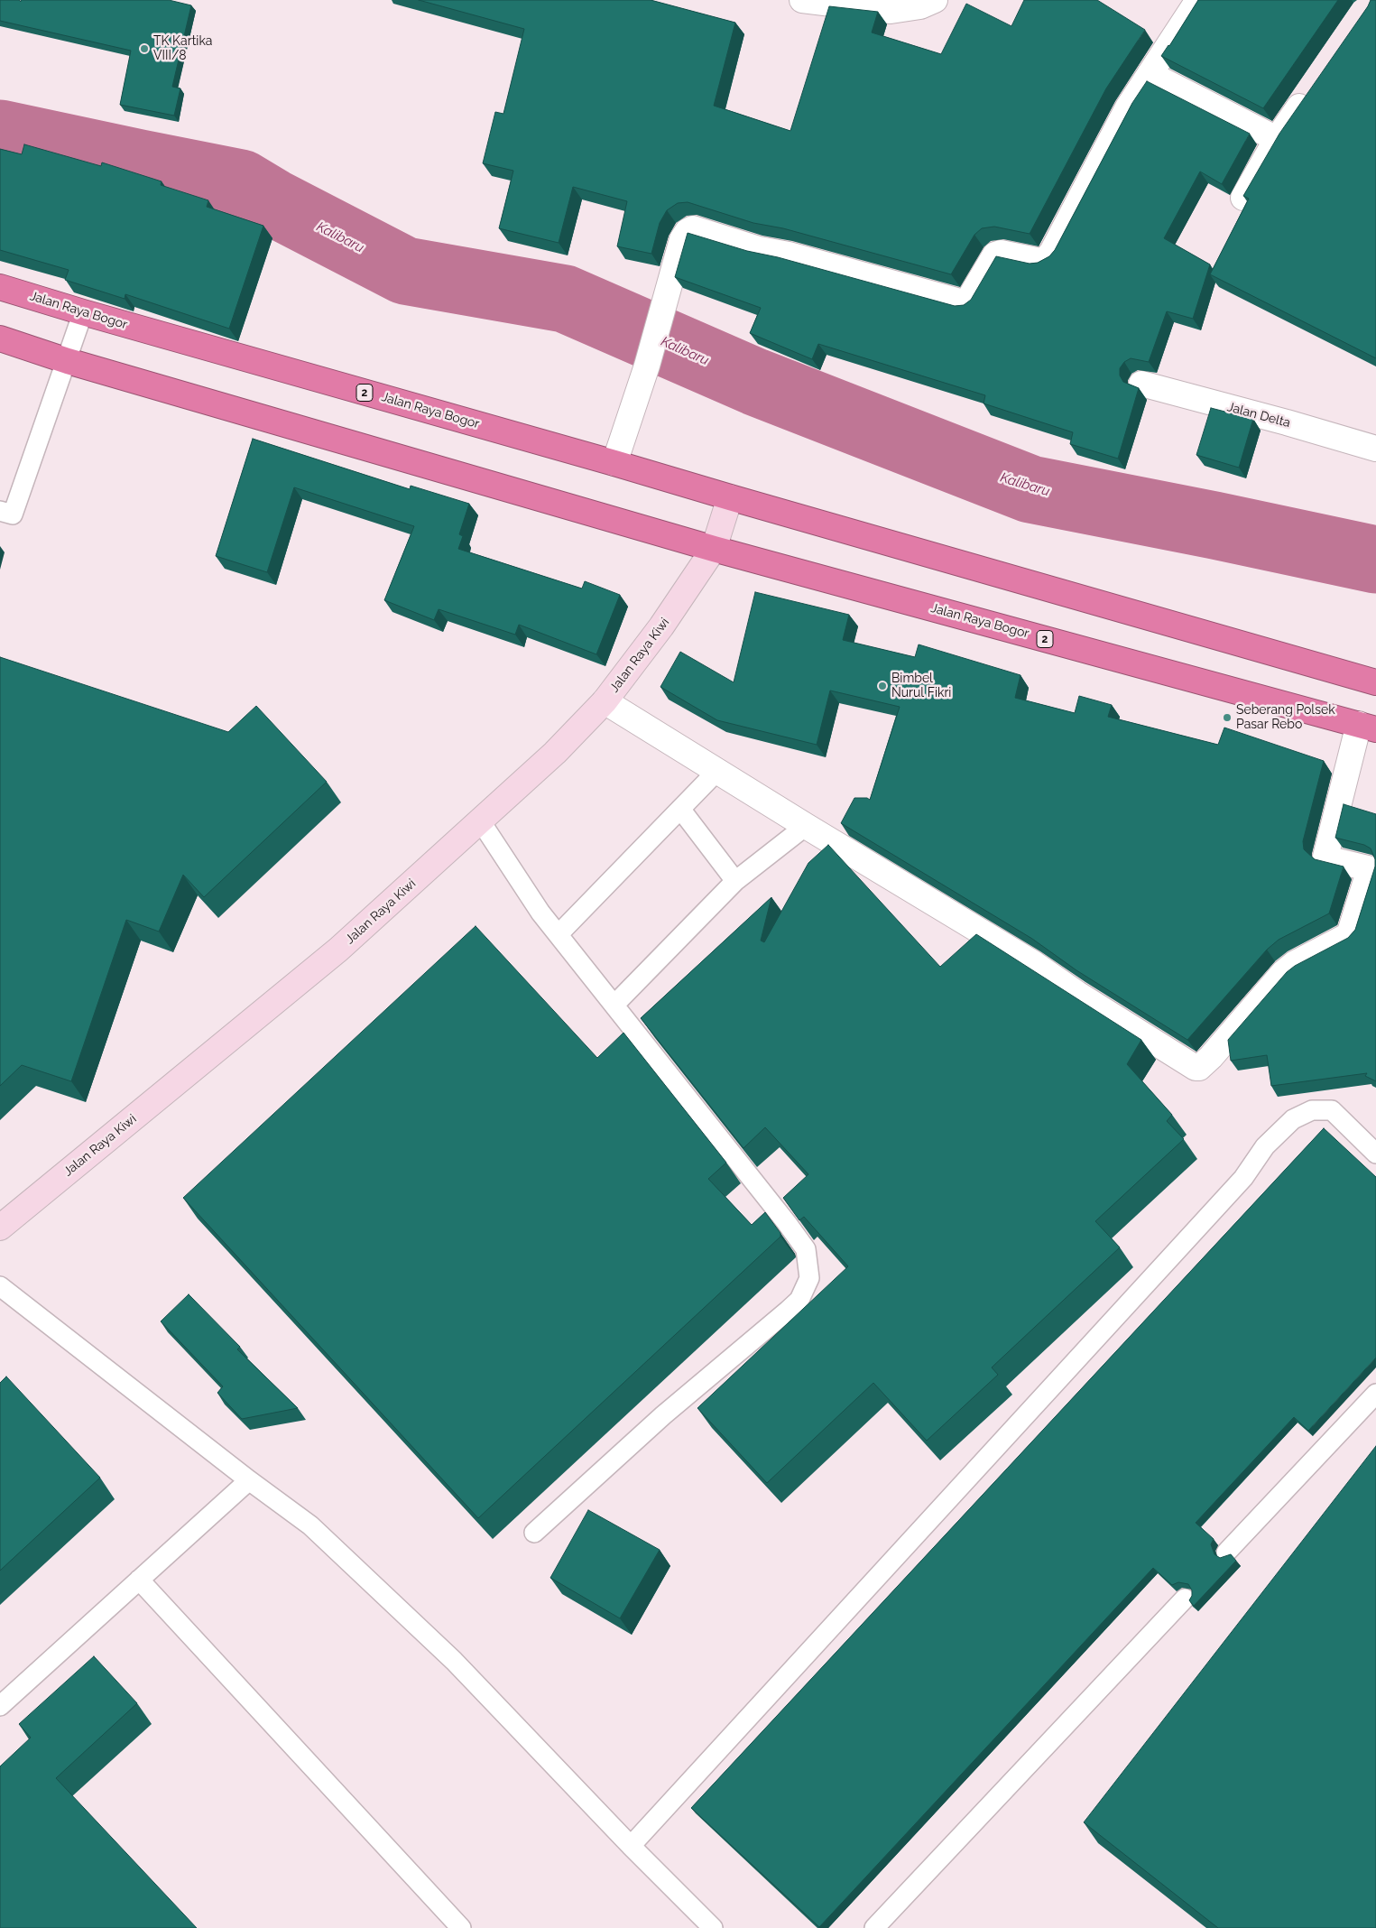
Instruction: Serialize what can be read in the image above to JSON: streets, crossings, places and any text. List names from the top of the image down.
{
  "streets": {
    "highway": ["Jalan Raya Bogor", "2"],
    "street": ["Jalan Delta", "Jalan Raya Kiwi"]
  },
  "crossings": [
    ["Jalan Raya Bogor", "Jalan Raya Kiwi"]
  ],
  "water": ["Kalibaru"],
  "places": ["TK Kartika VIII/8", "Bimbel Nurul Fikri", "Seberang Polsek Pasar Rebo"]
}
